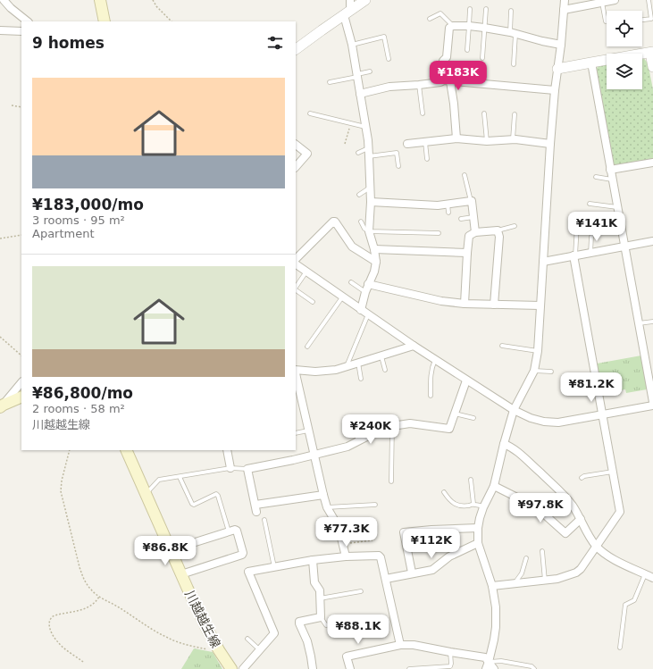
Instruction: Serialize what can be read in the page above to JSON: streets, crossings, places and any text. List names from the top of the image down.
{
  "streets": {
    "main road": ["川越越生線"]
  },
  "page": {
    "heading": "9 homes",
    "price": [
      "¥183K",
      "¥141K",
      "¥81.2K",
      "¥240K",
      "¥97.8K",
      "¥77.3K",
      "¥112K",
      "¥86.8K",
      "¥88.1K"
    ],
    "list": [
      {
        "name": "¥183,000/mo",
        "note": "3 rooms · 95 m² · Apartment"
      },
      {
        "name": "¥86,800/mo",
        "note": "2 rooms · 58 m² · 川越越生線"
      }
    ]
  }
}
